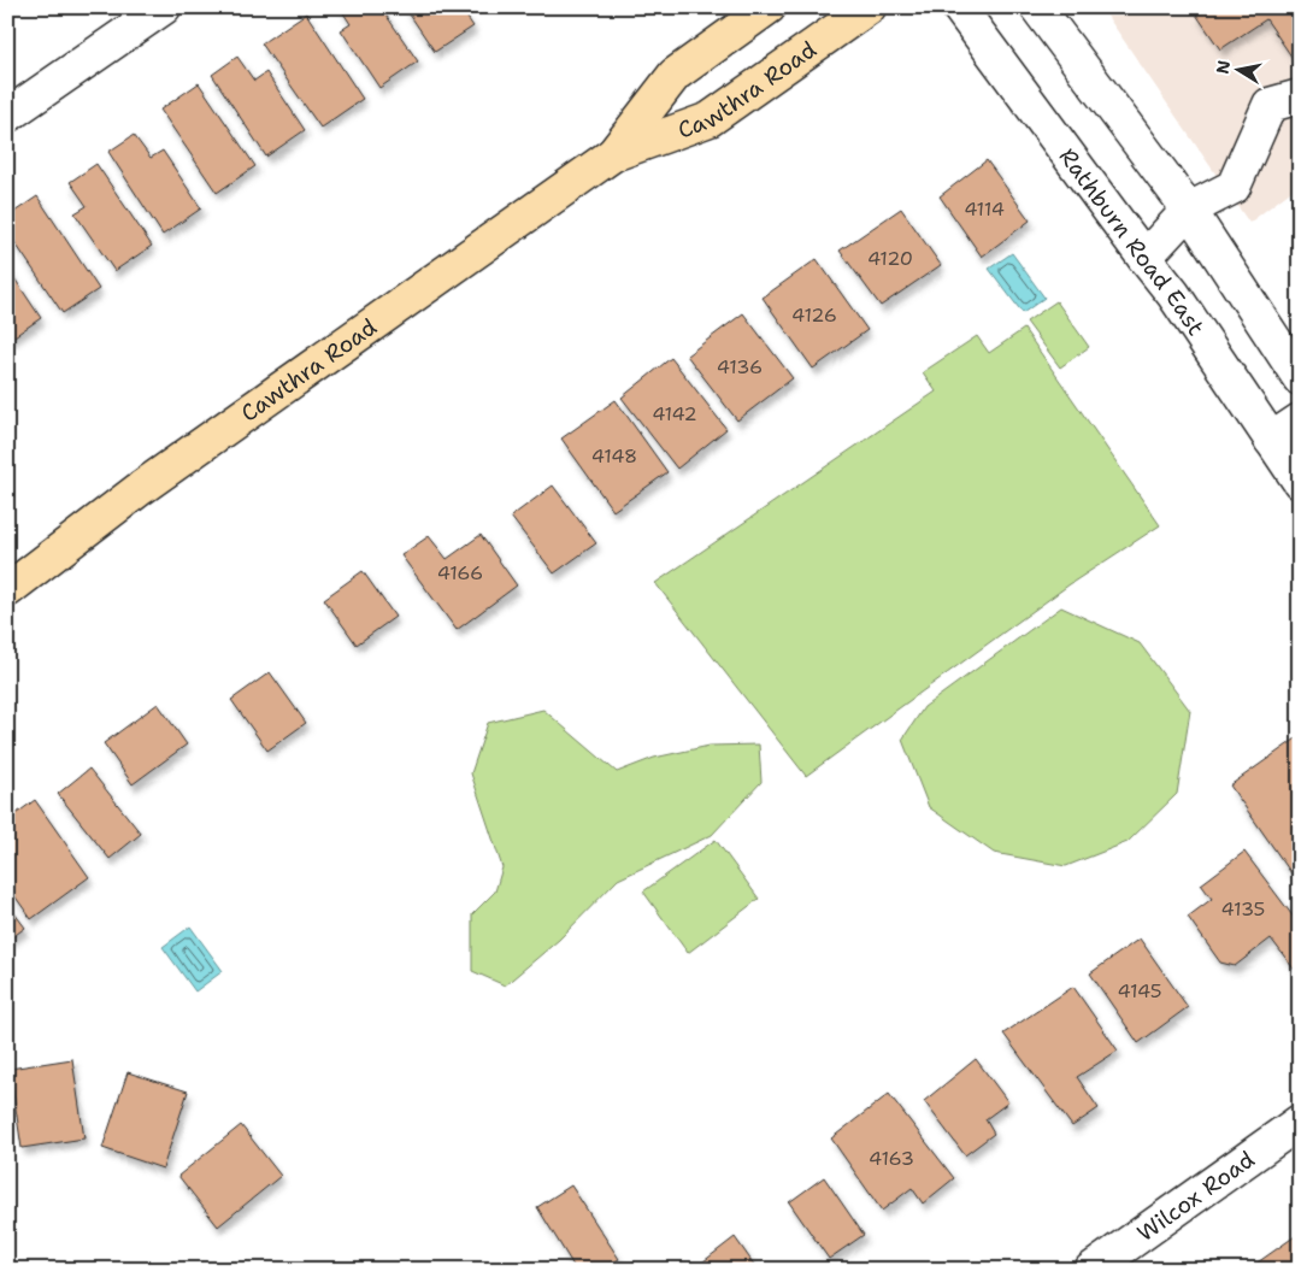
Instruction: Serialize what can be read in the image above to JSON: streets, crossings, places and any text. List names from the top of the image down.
{
  "streets": {
    "main road": ["Cawthra Road"],
    "street": ["Rathburn Road East", "Wilcox Road"]
  },
  "house_numbers": [
    "4114",
    "4120",
    "4126",
    "4136",
    "4142",
    "4148",
    "4166",
    "4135",
    "4145",
    "4163"
  ],
  "north": "left"
}
